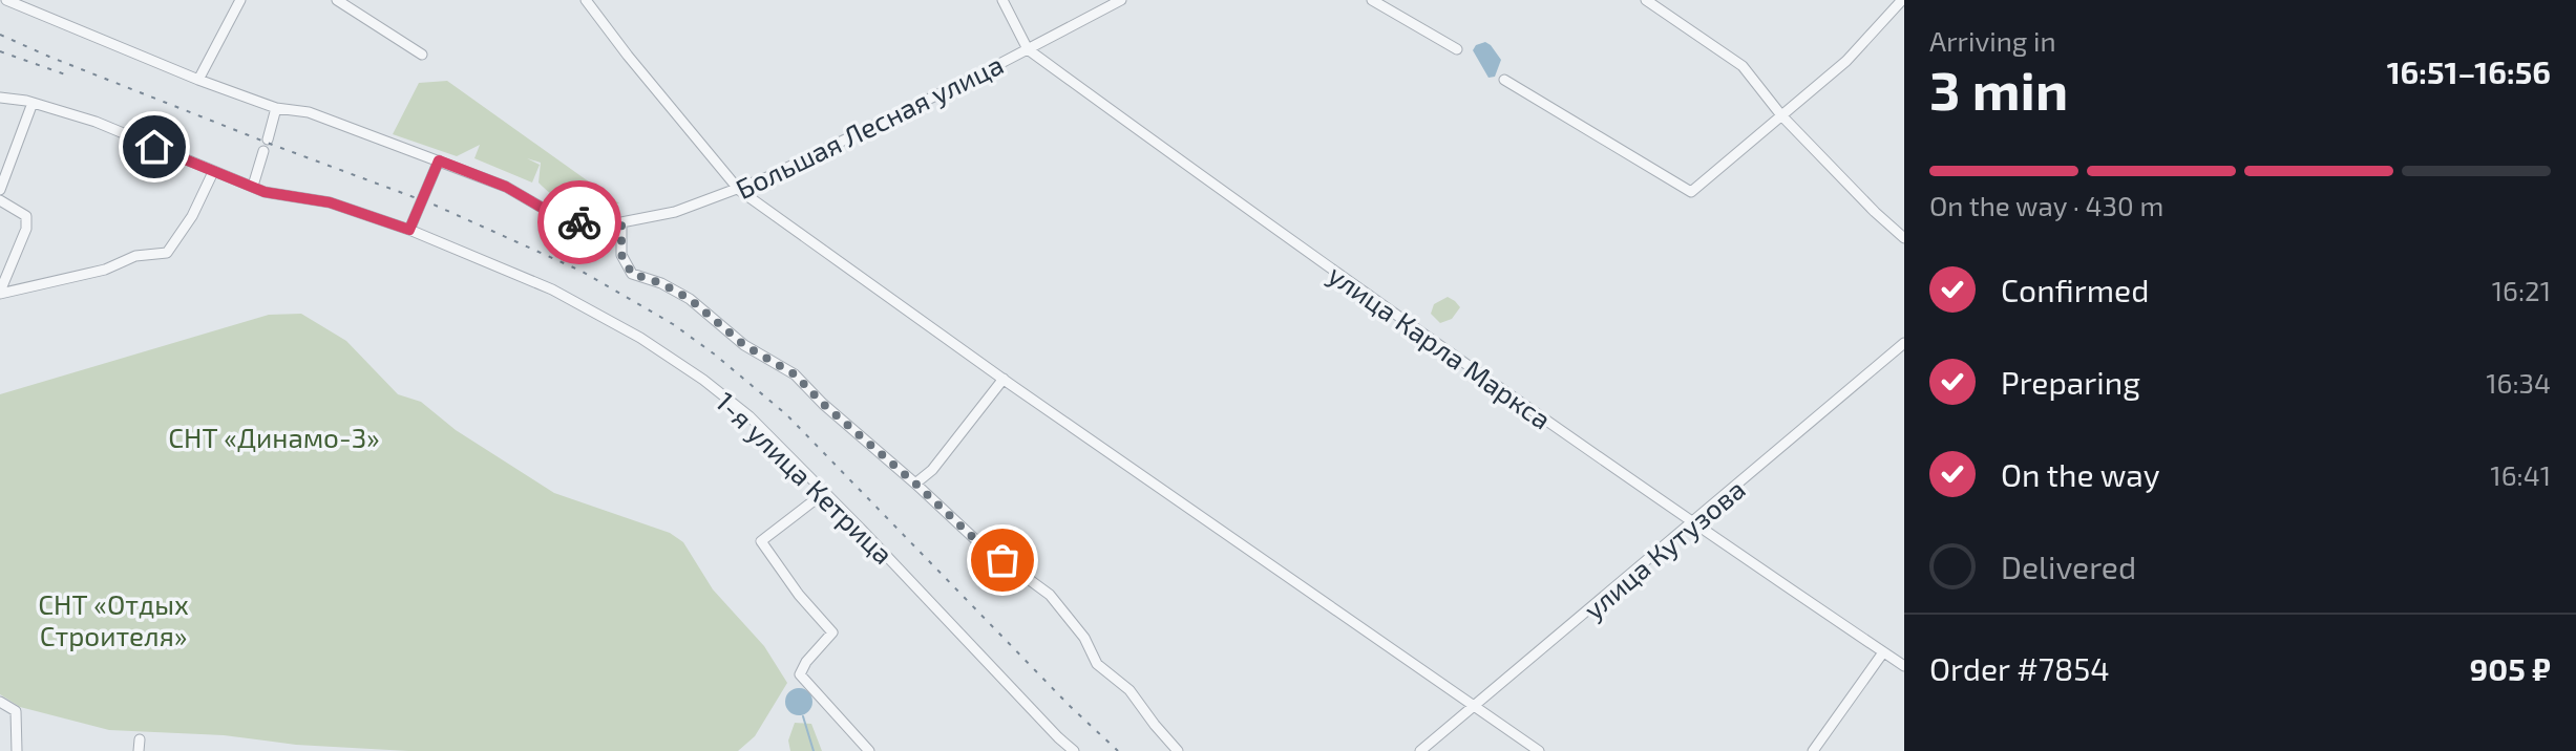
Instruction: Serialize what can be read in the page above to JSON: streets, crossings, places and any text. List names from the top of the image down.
{
  "streets": {
    "street": [
      "Большая Лесная улица",
      "улица Карла Маркса",
      "1-я улица Кетрица",
      "улица Кутузова"
    ]
  },
  "crossings": [
    ["Большая Лесная улица", "улица Карла Маркса"],
    ["улица Карла Маркса", "улица Кутузова"]
  ],
  "parks": ["СНТ «Динамо-3»", "СНТ «Отдых Строителя»"],
  "page": {
    "heading": ["3 min", "Arriving in", "16:51–16:56"],
    "panel": ["Order #7854", "905 ₽"],
    "bar": "On the way · 430 m",
    "list": [
      ["Confirmed", "16:21"],
      ["Preparing", "16:34"],
      ["On the way", "16:41"],
      "Delivered"
    ]
  }
}
